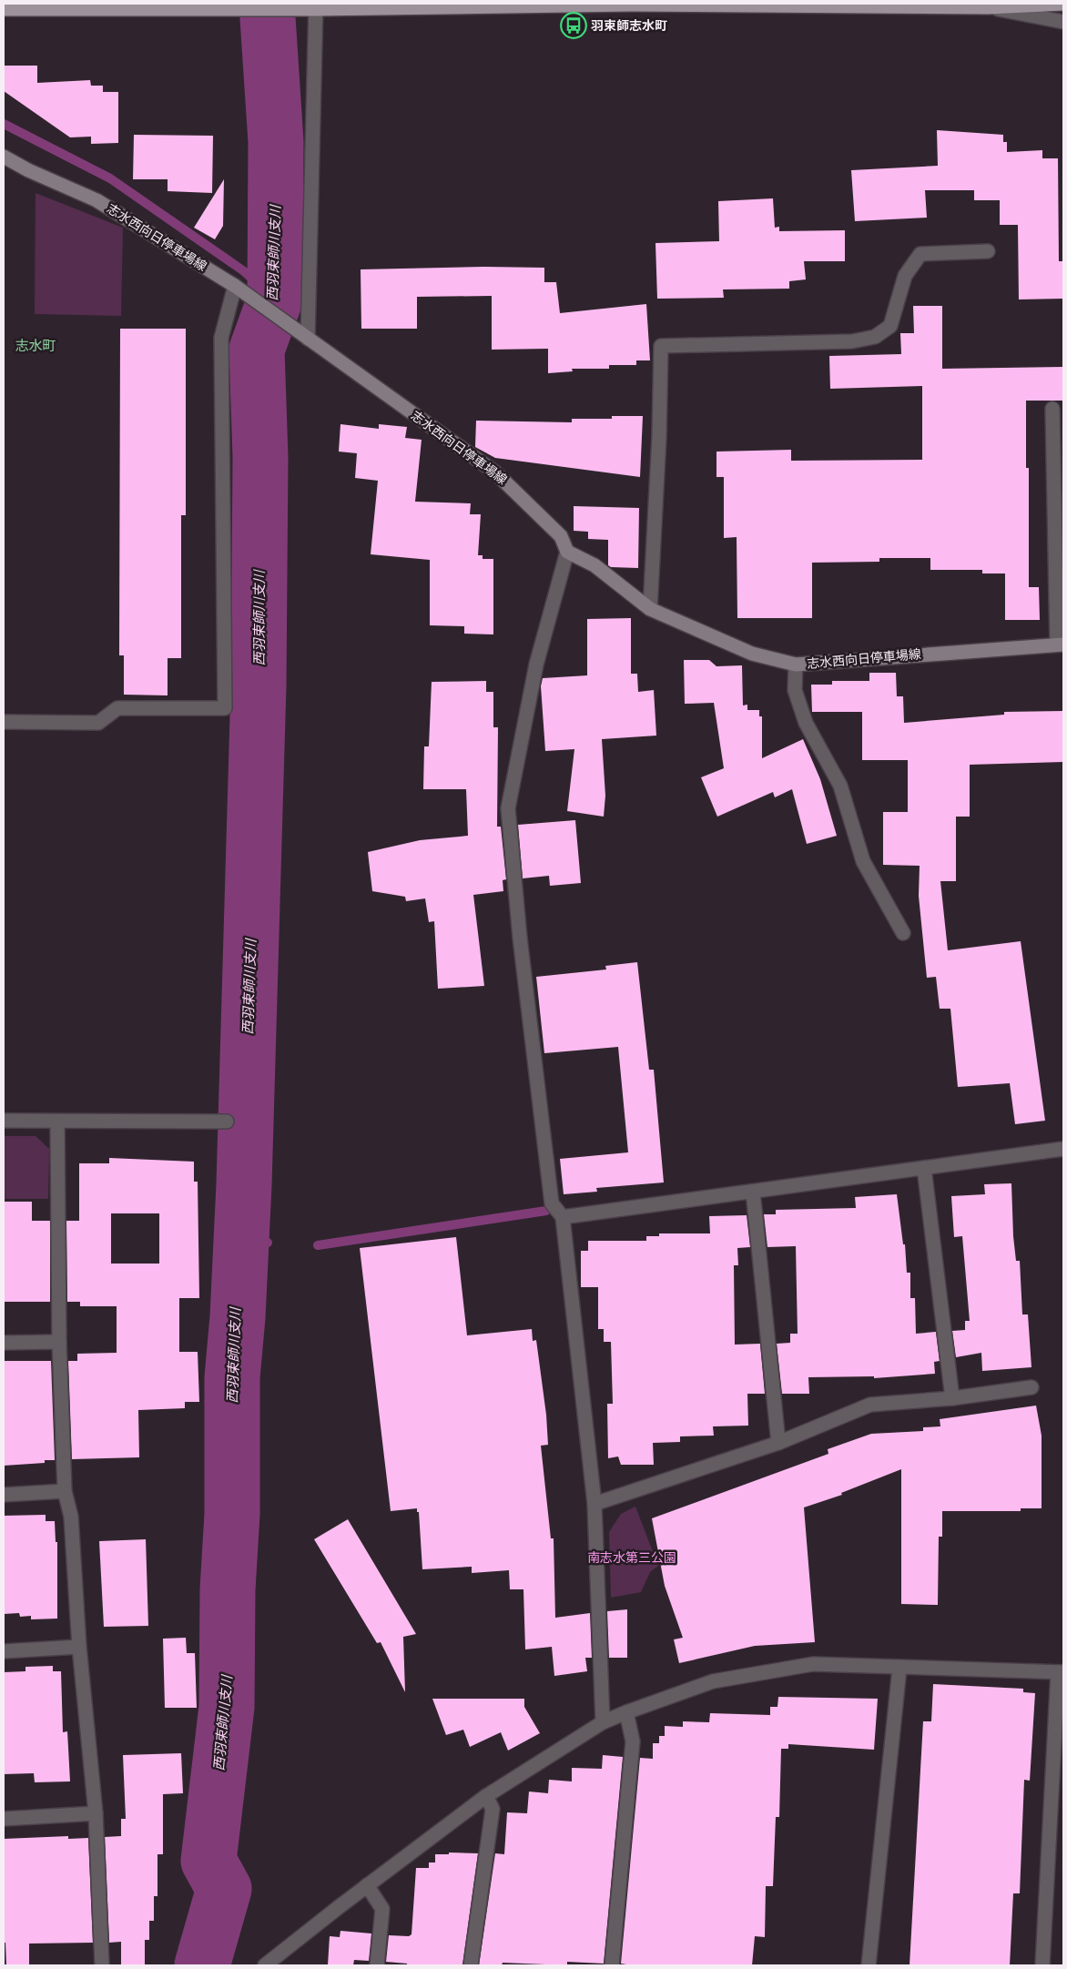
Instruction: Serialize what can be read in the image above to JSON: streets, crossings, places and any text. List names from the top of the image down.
{
  "streets": {
    "main road": ["志水西向日停車場線"]
  },
  "districts": ["志水町"],
  "water": ["西羽束師川支川"],
  "parks": ["南志水第三公園"],
  "places": {
    "bus stop": ["羽束師志水町"]
  }
}
